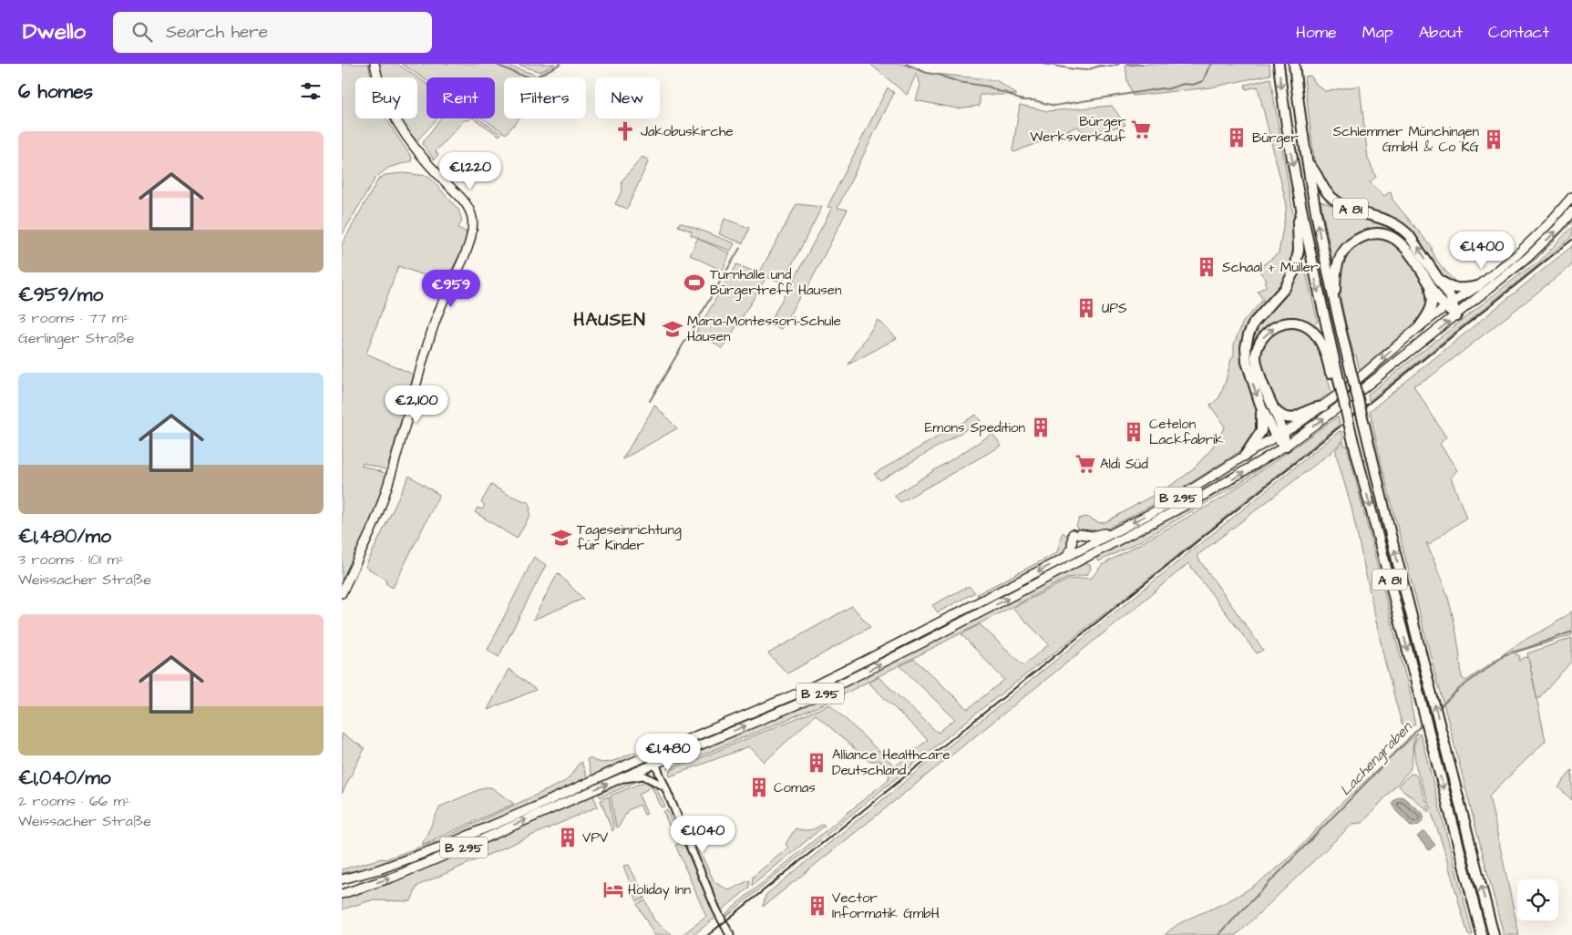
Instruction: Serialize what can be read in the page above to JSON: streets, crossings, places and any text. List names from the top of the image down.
{
  "streets": {
    "highway": ["A 81"],
    "main road": ["B 295"]
  },
  "crossings": [
    ["A 81", "B 295"]
  ],
  "districts": ["HAUSEN"],
  "water": ["Lachengraben"],
  "places": {
    "supermarket": ["Bürger Werksverkauf", "Aldi Süd"],
    "church": ["Jakobuskirche"],
    "building": [
      "Bürger",
      "Schlemmer Münchingen GmbH & Co KG",
      "Schaal + Müller",
      "UPS",
      "Emons Spedition",
      "Cetelon Lackfabrik",
      "Alliance Healthcare Deutschland",
      "Comas",
      "VPV",
      "Vector Informatik GmbH"
    ],
    "sports": ["Turnhalle und Bürgertreff Hausen"],
    "school or university": ["Maria-Montessori-Schule Hausen", "Tageseinrichtung für Kinder"],
    "hotel": ["Holiday Inn"]
  },
  "page": {
    "header": "Dwello",
    "search": "Search here",
    "nav": [
      "Home",
      "Map",
      "About",
      "Contact"
    ],
    "heading": "6 homes",
    "chip": [
      "Buy",
      "Rent",
      "Filters",
      "New"
    ],
    "list": [
      {
        "name": "€959/mo",
        "note": "3 rooms · 77 m² · Gerlinger Straße"
      },
      {
        "name": "€1,480/mo",
        "note": "3 rooms · 101 m² · Weissacher Straße"
      },
      {
        "name": "€1,040/mo",
        "note": "2 rooms · 66 m² · Weissacher Straße"
      }
    ],
    "price": [
      "€1,220",
      "€1,400",
      "€959",
      "€2,100",
      "€1,480",
      "€1,040"
    ]
  }
}
